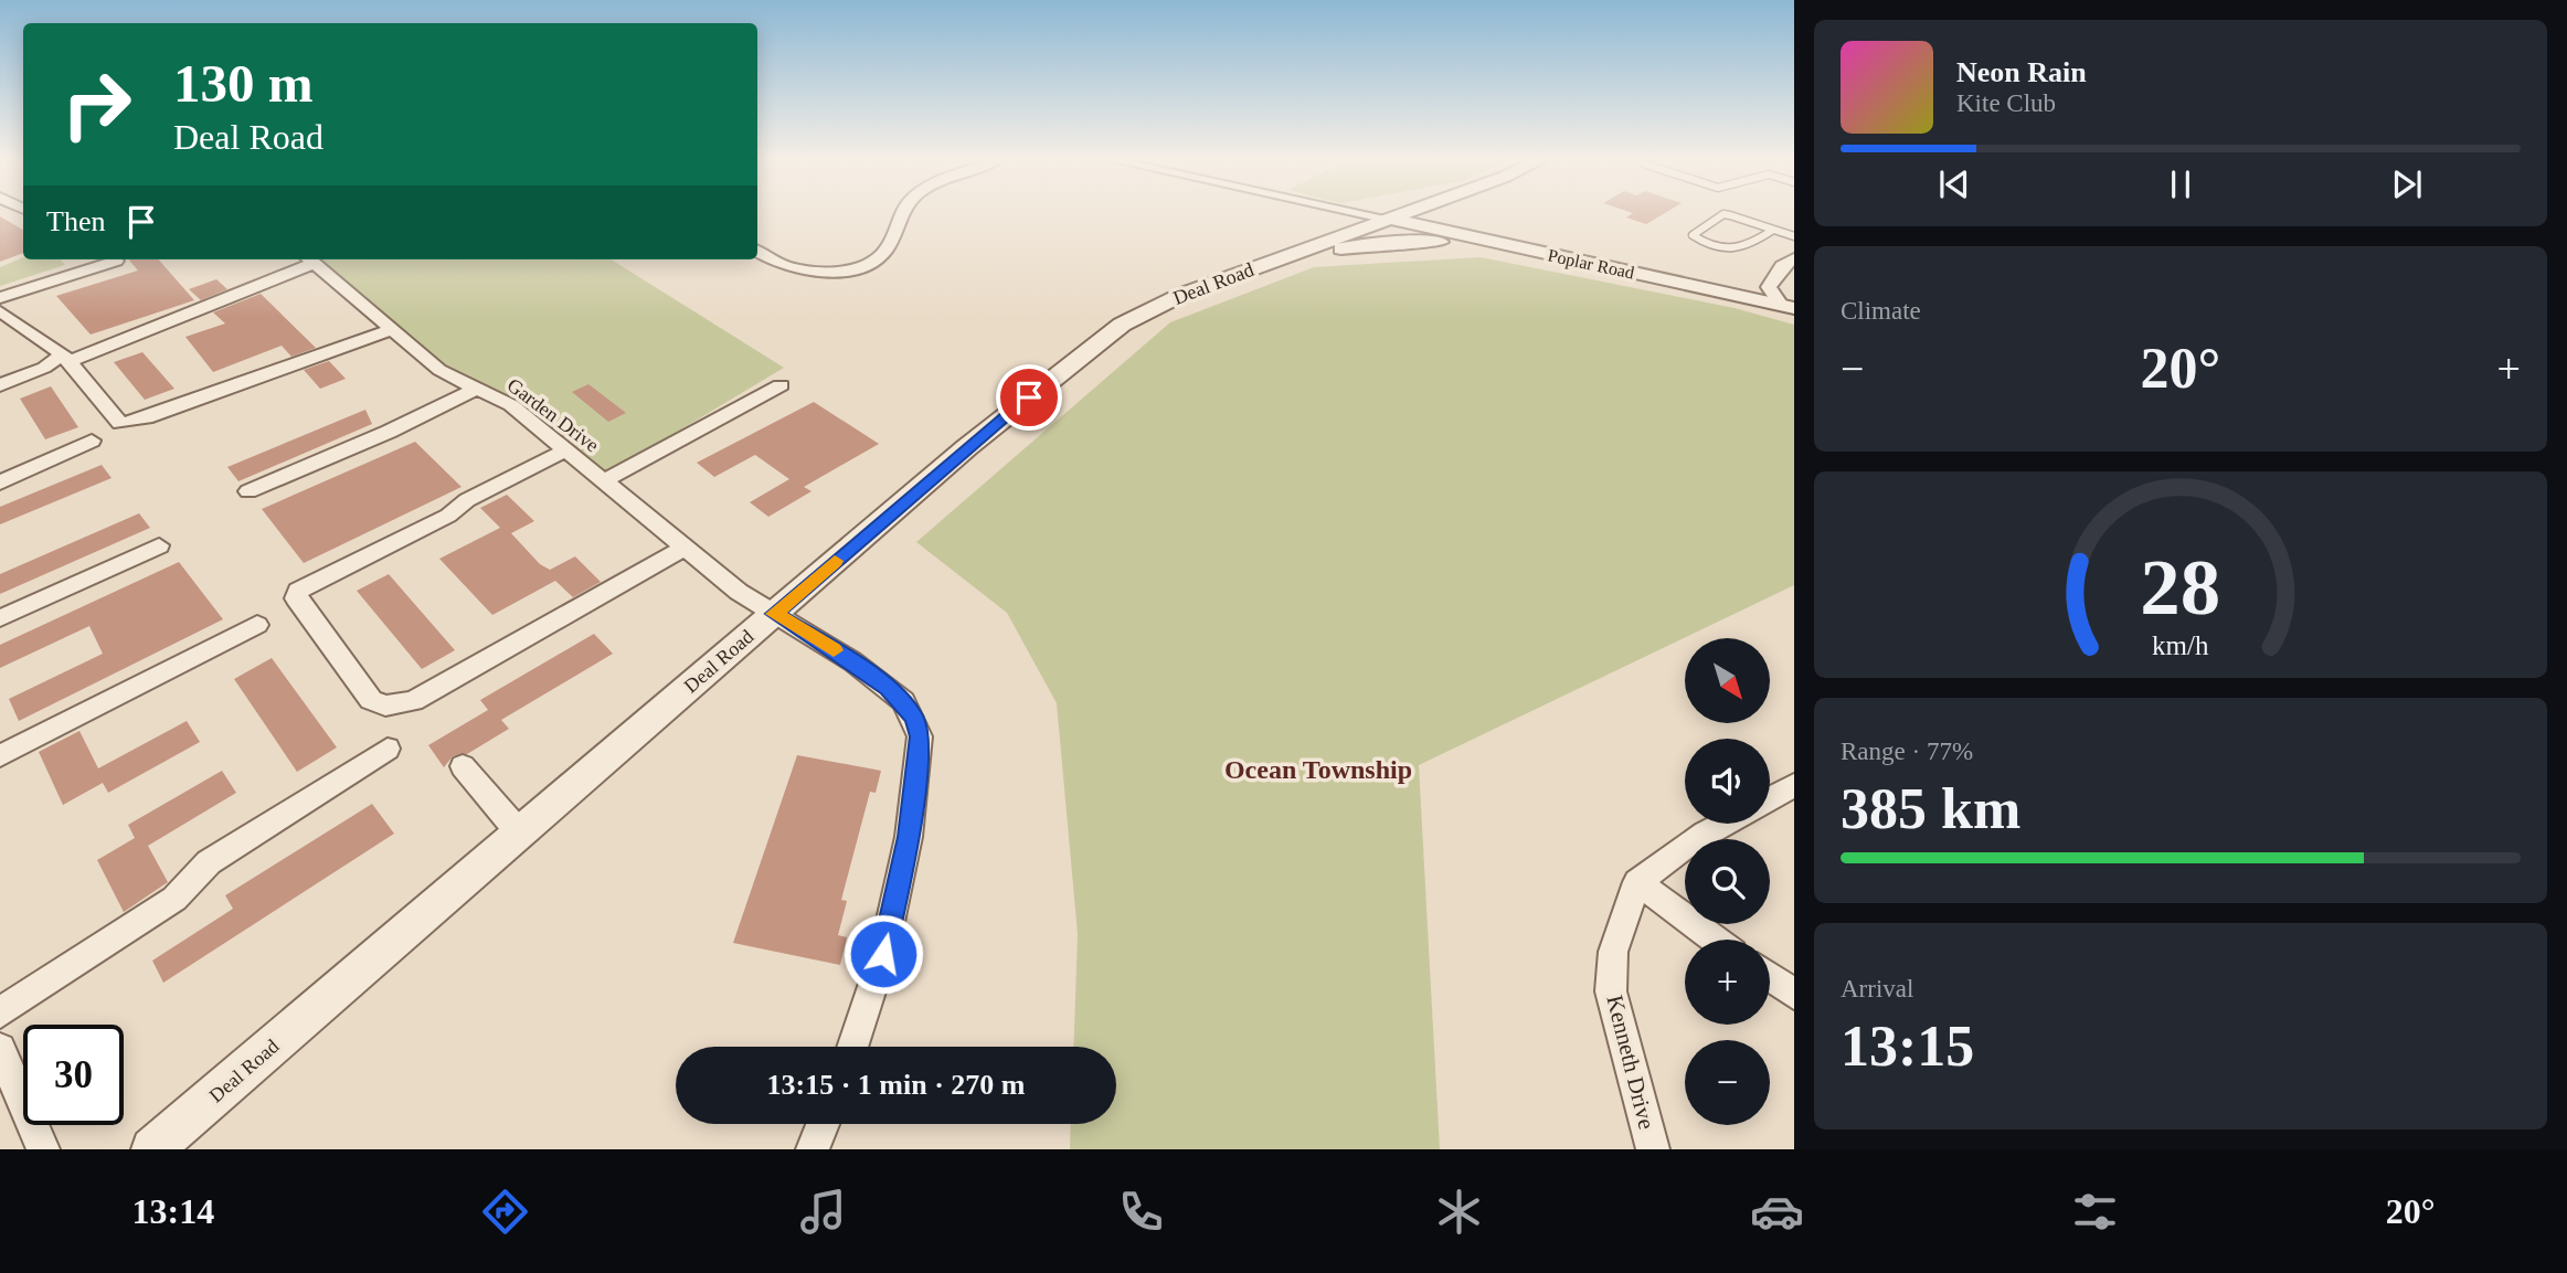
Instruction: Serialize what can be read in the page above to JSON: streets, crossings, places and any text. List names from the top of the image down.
{
  "streets": {
    "street": [
      "Poplar Road",
      "Deal Road",
      "Garden Drive",
      "Kenneth Drive"
    ]
  },
  "crossings": [
    ["Poplar Road", "Deal Road"],
    ["Deal Road", "Garden Drive"]
  ],
  "districts": ["Ocean Township"],
  "north": "bottom right",
  "page": {
    "turn": ["130 m", "Deal Road"],
    "song": ["Neon Rain", "Kite Club"],
    "then": "Then",
    "tile": [
      "Climate",
      ["Range · 77%", "385 km"],
      ["Arrival", "13:15"]
    ],
    "heat": ["−", "20°", "+"],
    "map_buttons": ["+", "−"],
    "limit": "30",
    "trip": "13:15 · 1 min · 270 m",
    "tabs": ["13:14", "20°"],
    "gauge": ["28", "km/h"]
  }
}
